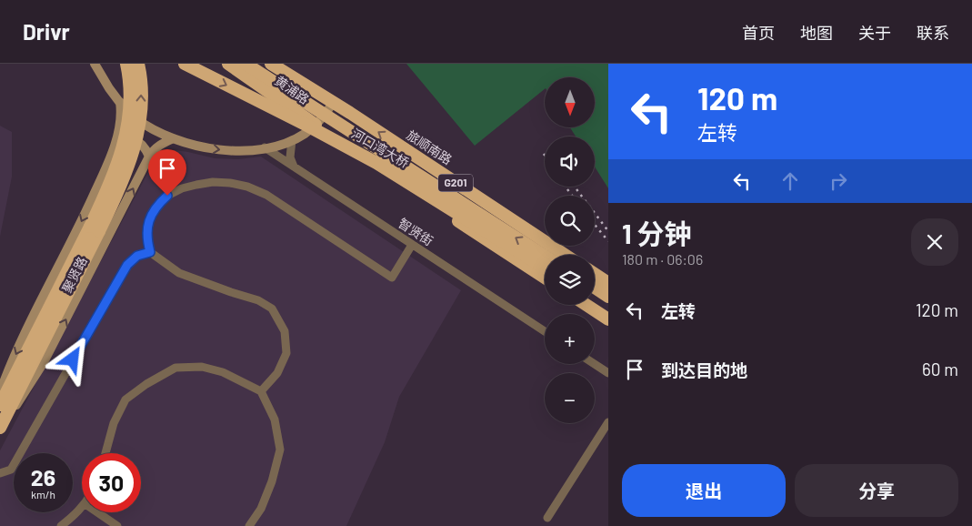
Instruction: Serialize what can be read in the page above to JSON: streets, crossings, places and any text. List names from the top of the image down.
{
  "streets": {
    "highway": [
      "黄浦路",
      "旅顺南路",
      "河口湾大桥",
      "G201"
    ],
    "main road": ["聚贤路"],
    "street": ["智贤街"]
  },
  "crossings": [
    ["黄浦路", "旅顺南路"],
    ["黄浦路", "G201"]
  ],
  "north": "bottom",
  "page": {
    "header": "Drivr",
    "nav": [
      "首页",
      "地图",
      "关于",
      "联系"
    ],
    "turn": ["120 m", "左转"],
    "map_buttons": ["+", "−"],
    "heading": ["1 分钟", "180 m · 06:06"],
    "list": [
      {
        "name": "左转",
        "value": "120 m"
      },
      {
        "name": "到达目的地",
        "value": "60 m"
      }
    ],
    "speed": "26 km/h",
    "limit": "30",
    "buttons": ["退出", "分享"]
  }
}
